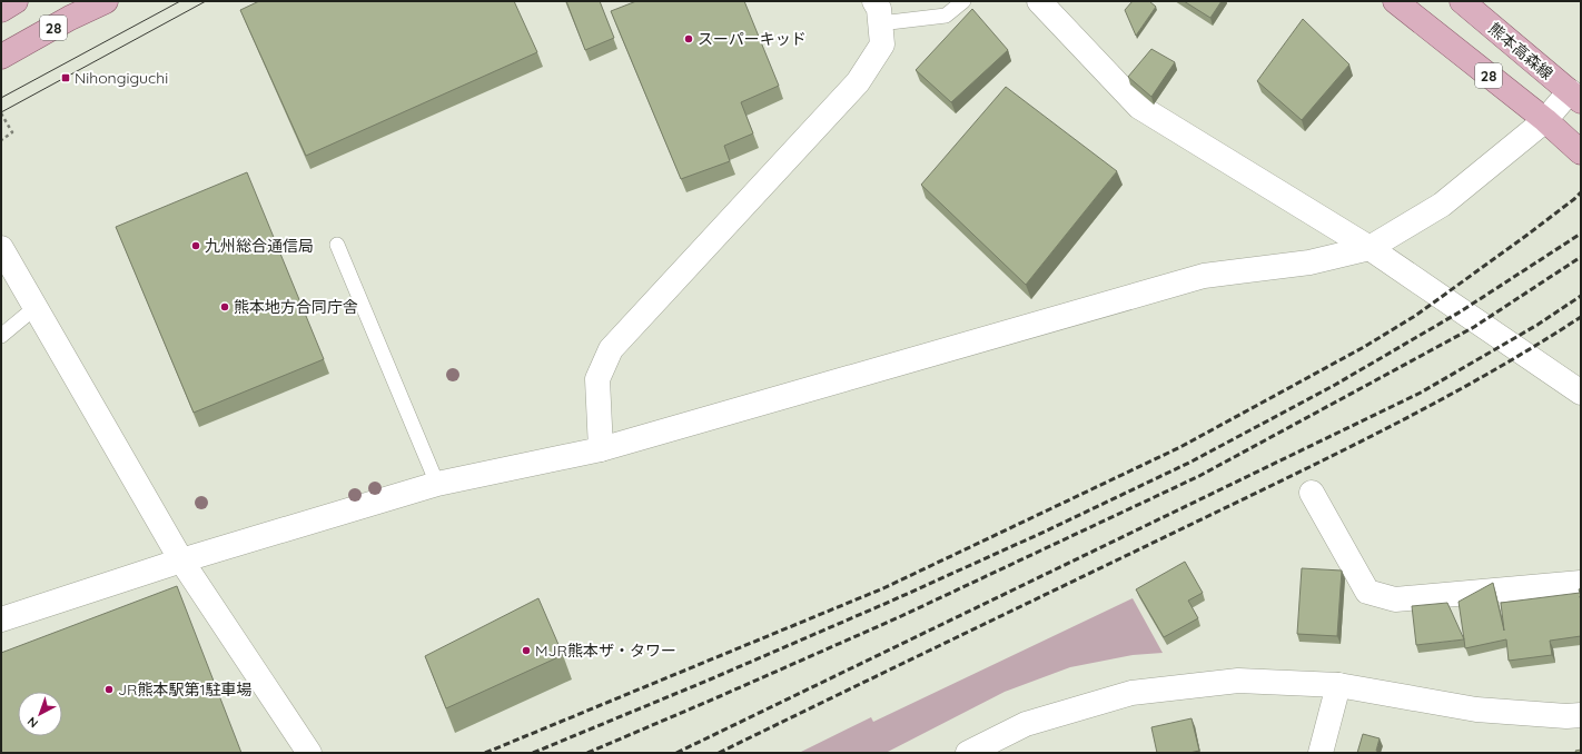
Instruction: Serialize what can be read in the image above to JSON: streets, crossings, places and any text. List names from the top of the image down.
{
  "streets": {
    "main road": ["28", "熊本高森線"]
  },
  "places": {
    "other": [
      "スーパーキッド",
      "九州総合通信局",
      "熊本地方合同庁舎",
      "MJR熊本ザ・タワー",
      "JR熊本駅第1駐車場"
    ],
    "transit": ["Nihongiguchi"]
  },
  "north": "bottom left"
}
